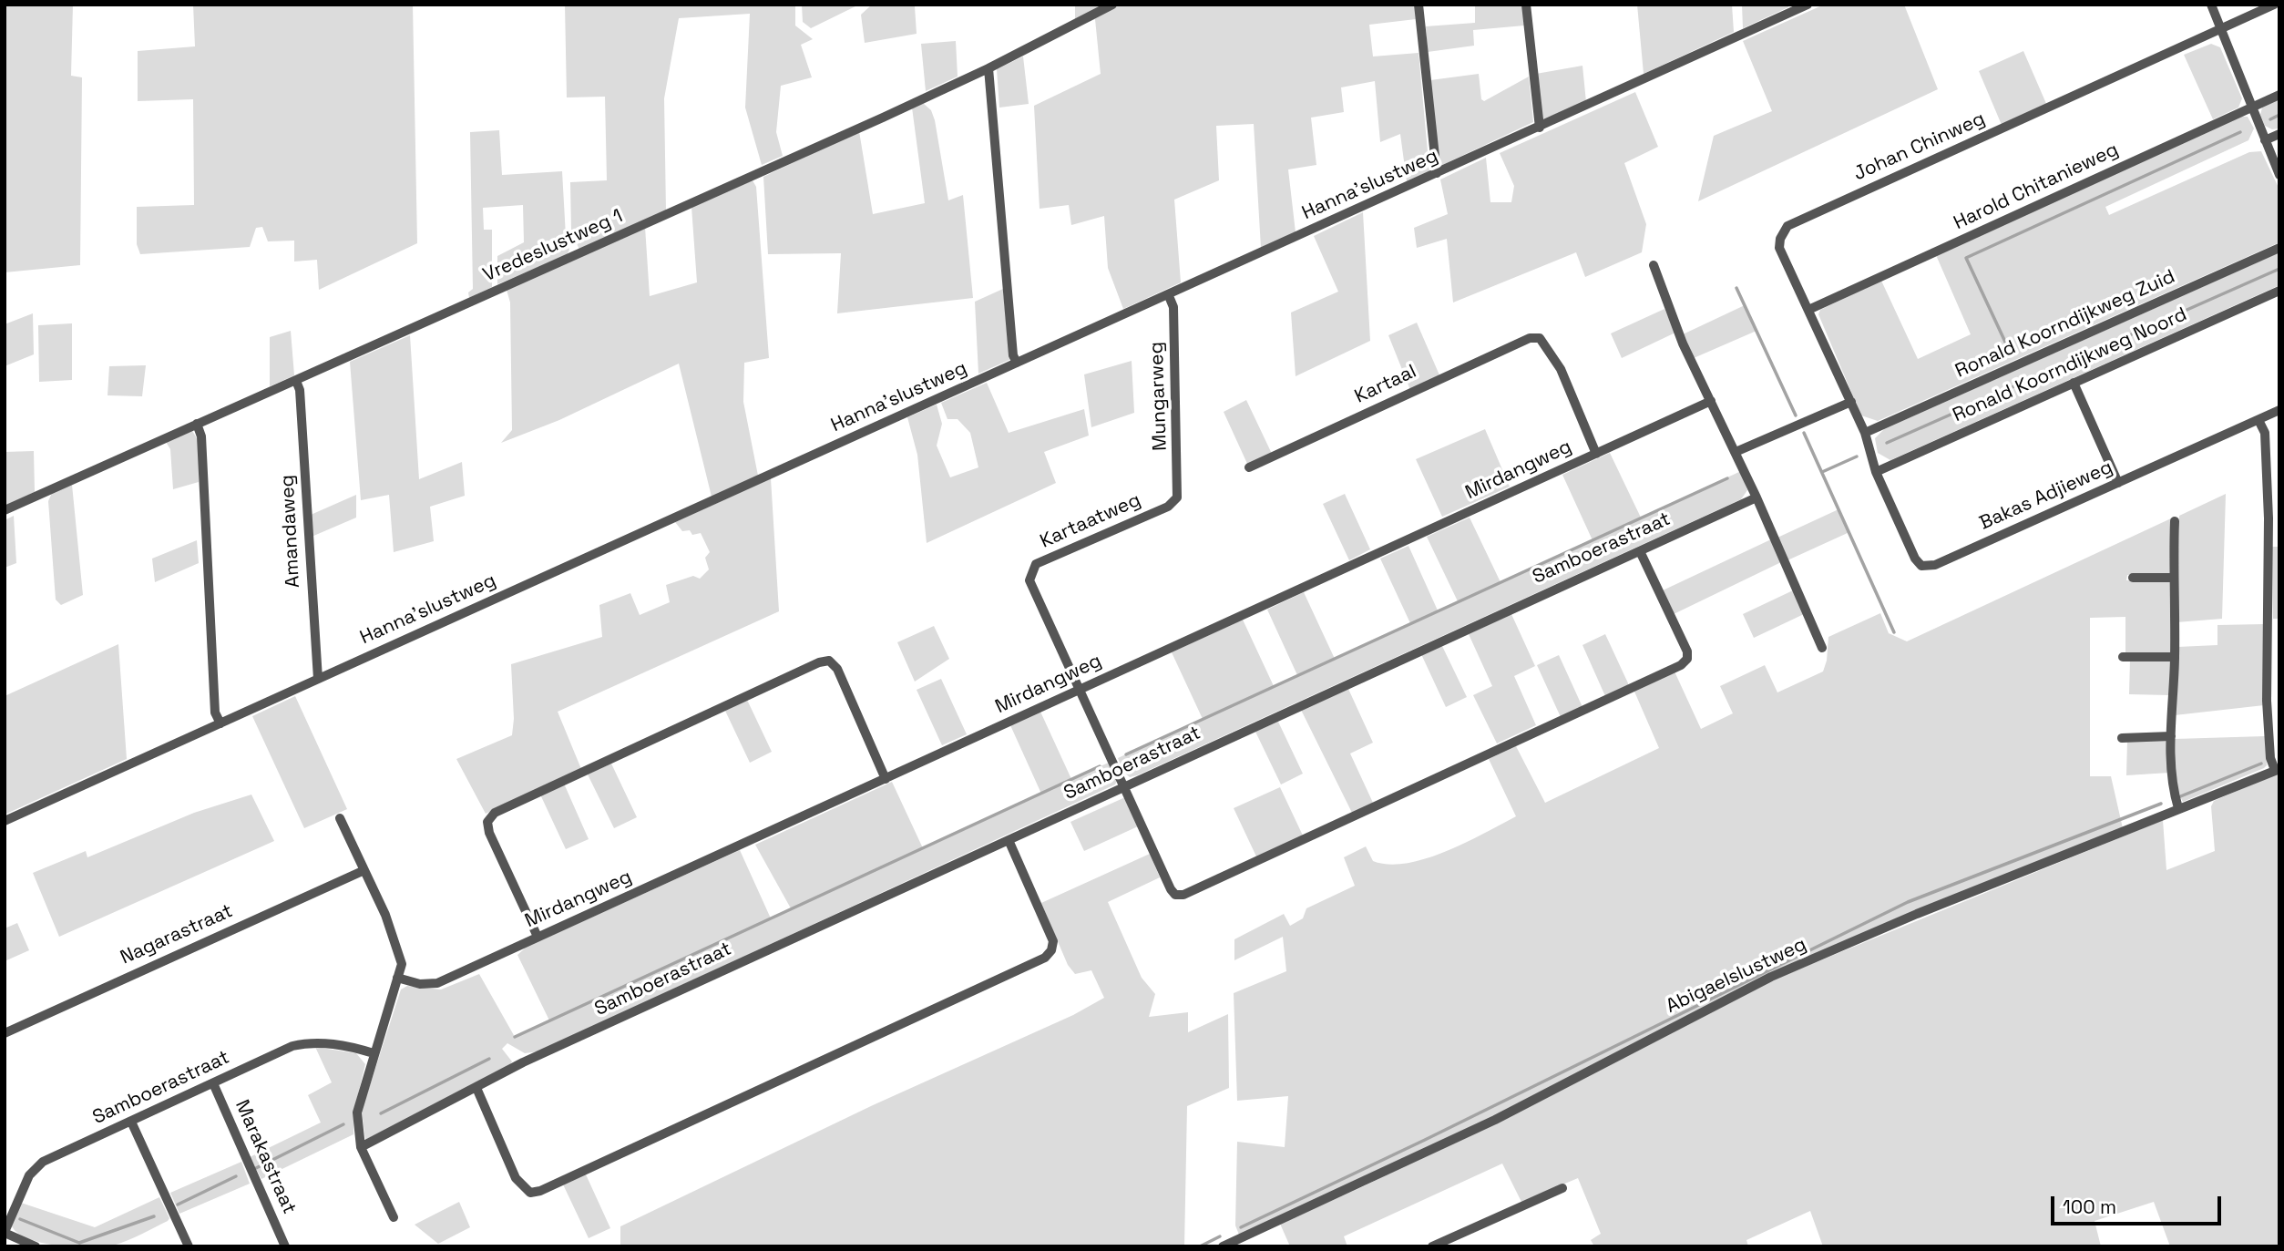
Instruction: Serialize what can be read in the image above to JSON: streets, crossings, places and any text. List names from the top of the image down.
{
  "streets": {
    "street": [
      "Johan Chinweg",
      "Hanna'slustweg",
      "Harold Chitanieweg",
      "Vredeslustweg 1",
      "Ronald Koorndijkweg Zuid",
      "Ronald Koorndijkweg Noord",
      "Kartaal",
      "Mungarweg",
      "Mirdangweg",
      "Bakas Adjieweg",
      "Kartaatweg",
      "Amandaweg",
      "Samboerastraat",
      "Nagarastraat",
      "Abigaelslustweg",
      "Marakastraat"
    ]
  },
  "crossings": [
    ["Johan Chinweg", "Harold Chitanieweg"],
    ["Johan Chinweg", "Ronald Koorndijkweg Zuid"],
    ["Johan Chinweg", "Ronald Koorndijkweg Noord"],
    ["Johan Chinweg", "Bakas Adjieweg"],
    ["Hanna'slustweg", "Mungarweg"],
    ["Hanna'slustweg", "Amandaweg"],
    ["Vredeslustweg 1", "Amandaweg"],
    ["Ronald Koorndijkweg Noord", "Bakas Adjieweg"],
    ["Kartaal", "Mirdangweg"],
    ["Mungarweg", "Kartaatweg"],
    ["Mirdangweg", "Kartaatweg"],
    ["Samboerastraat", "Marakastraat"]
  ],
  "scale_bar": "100 m"
}
